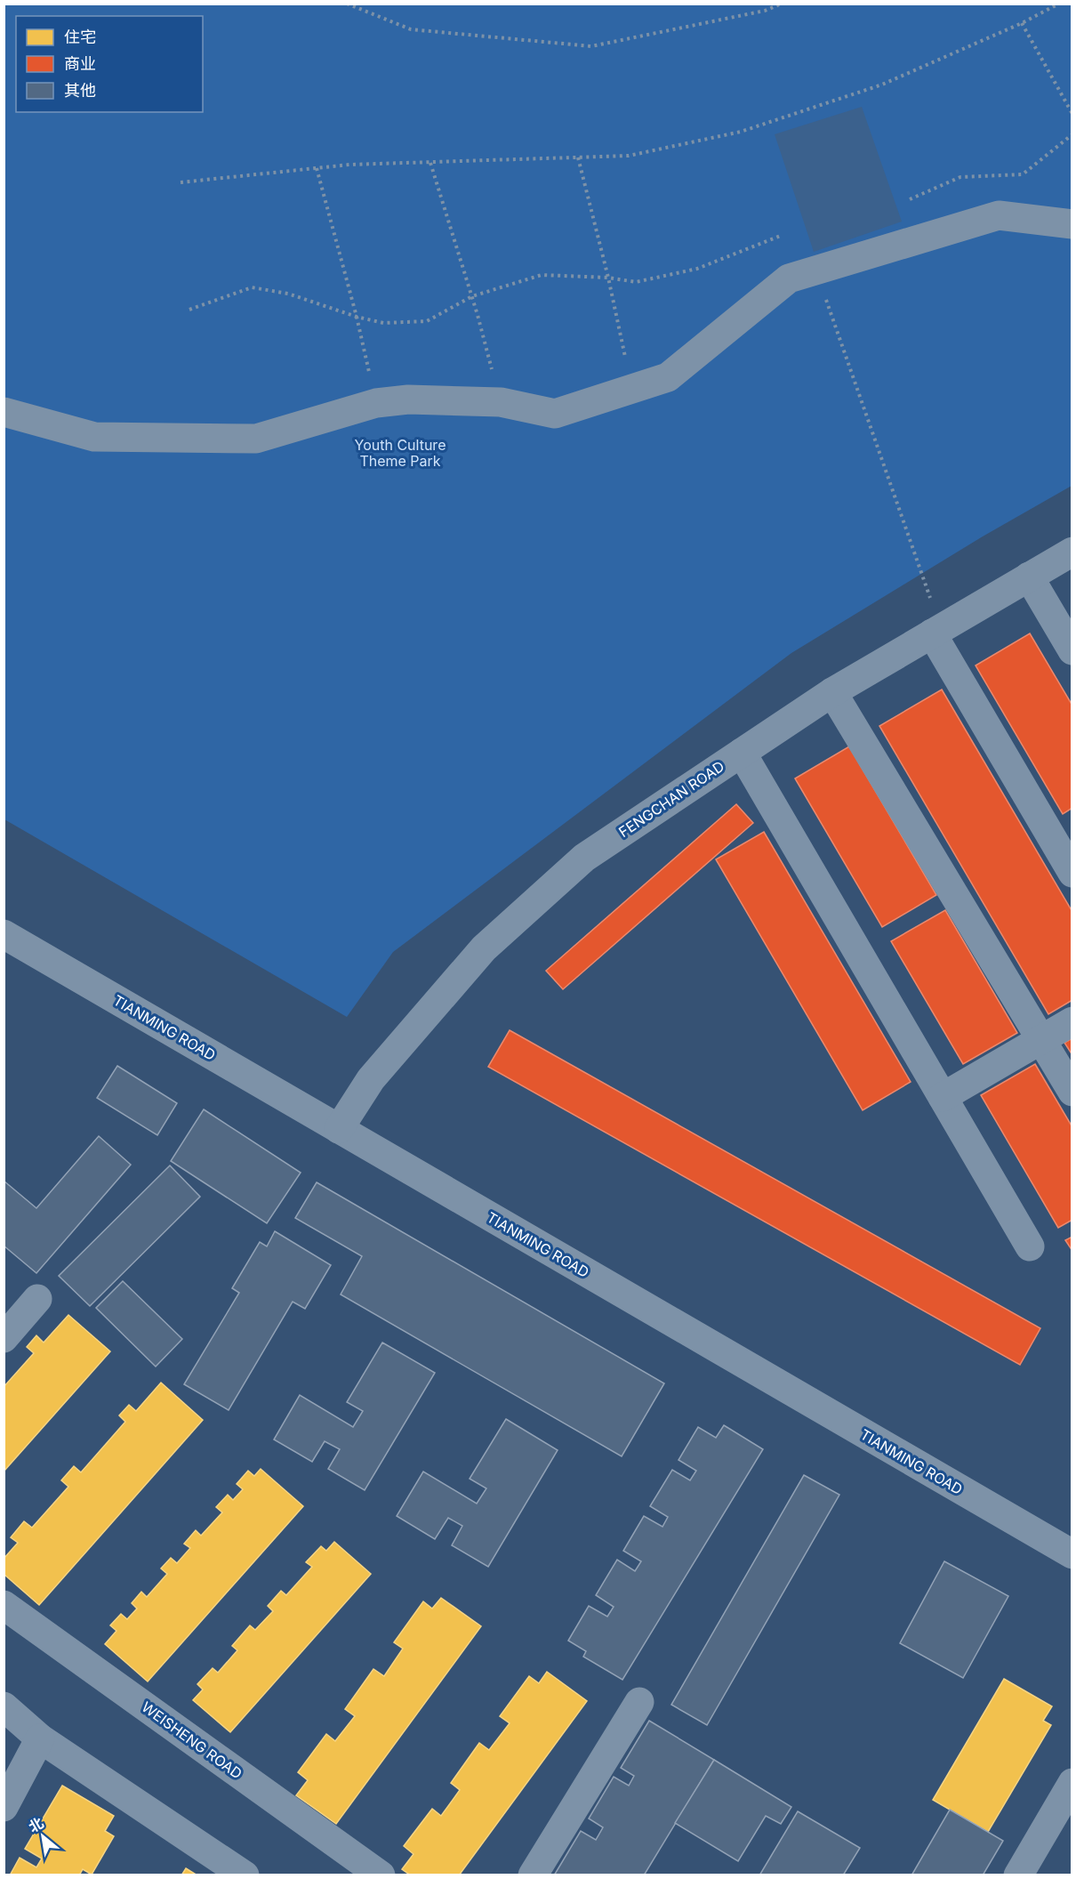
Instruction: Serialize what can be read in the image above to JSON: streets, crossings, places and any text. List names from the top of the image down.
{
  "streets": {
    "street": ["FENGCHAN ROAD", "TIANMING ROAD", "WEISHENG ROAD"]
  },
  "crossings": [
    ["FENGCHAN ROAD", "TIANMING ROAD"]
  ],
  "parks": ["Youth Culture Theme Park"],
  "legend": ["住宅", "商业", "其他"],
  "north": "top left"
}
